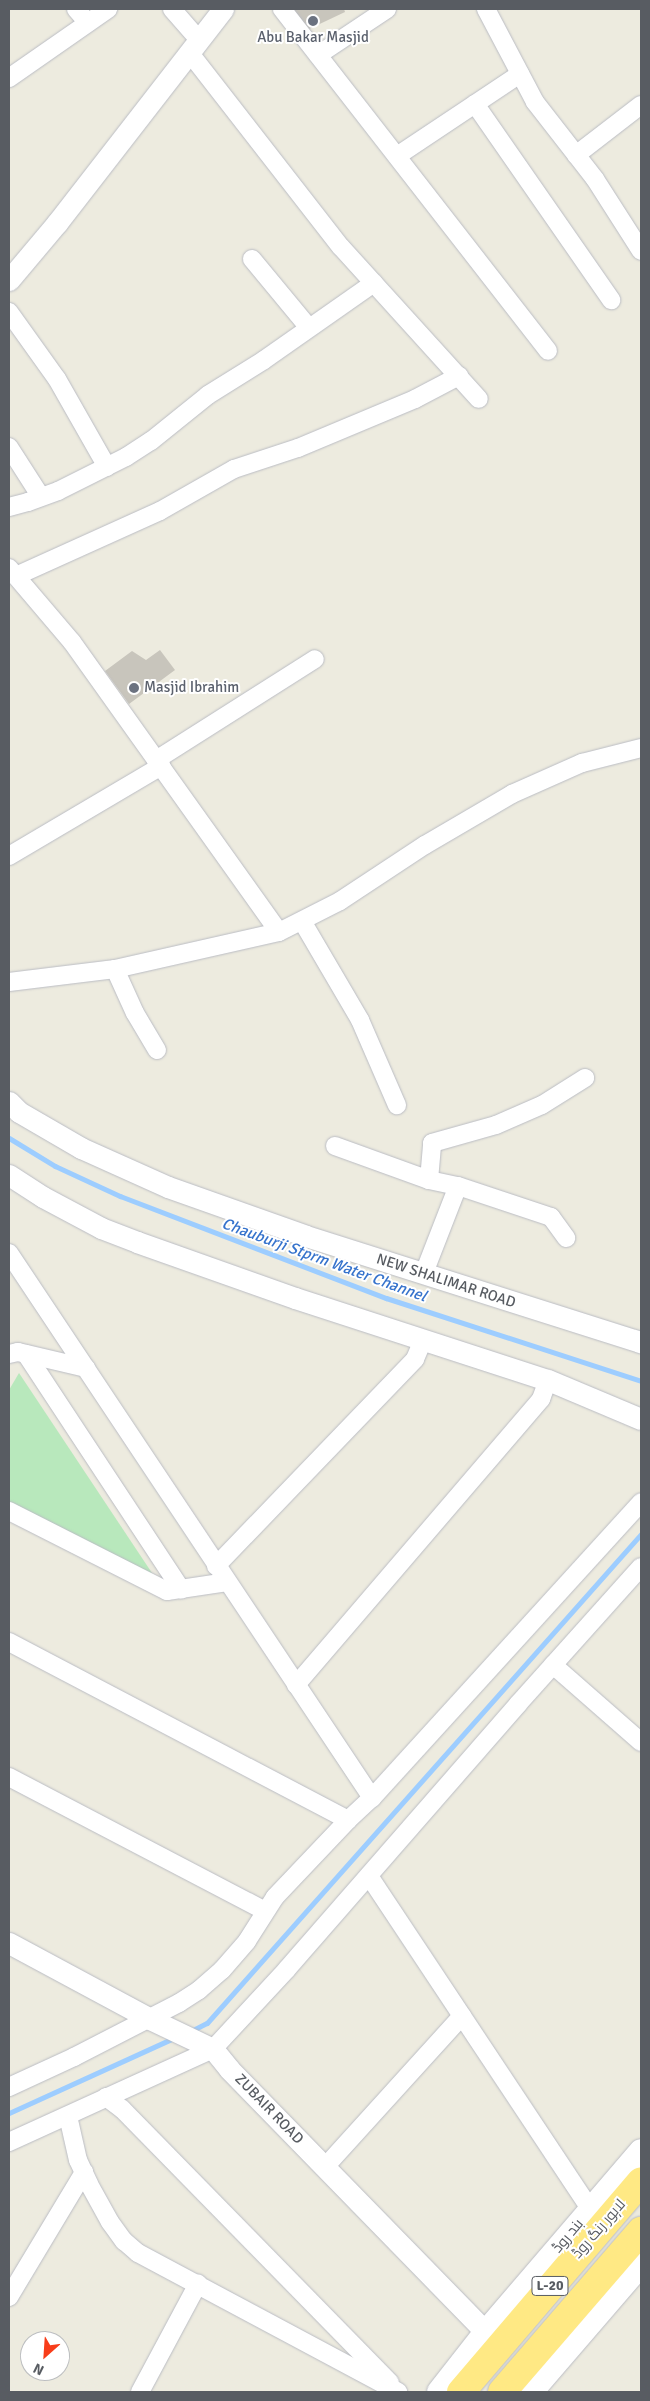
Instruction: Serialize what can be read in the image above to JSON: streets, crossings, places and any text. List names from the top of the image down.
{
  "streets": {
    "highway": ["لاہور رنگ روڈ", "L-20"],
    "main road": ["بند روڈ"],
    "street": ["NEW SHALIMAR ROAD", "ZUBAIR ROAD"]
  },
  "crossings": [
    ["ZUBAIR ROAD", "بند روڈ"]
  ],
  "water": ["Chauburji Stprm Water Channel"],
  "places": ["Abu Bakar Masjid", "Masjid Ibrahim"],
  "north": "bottom left"
}
